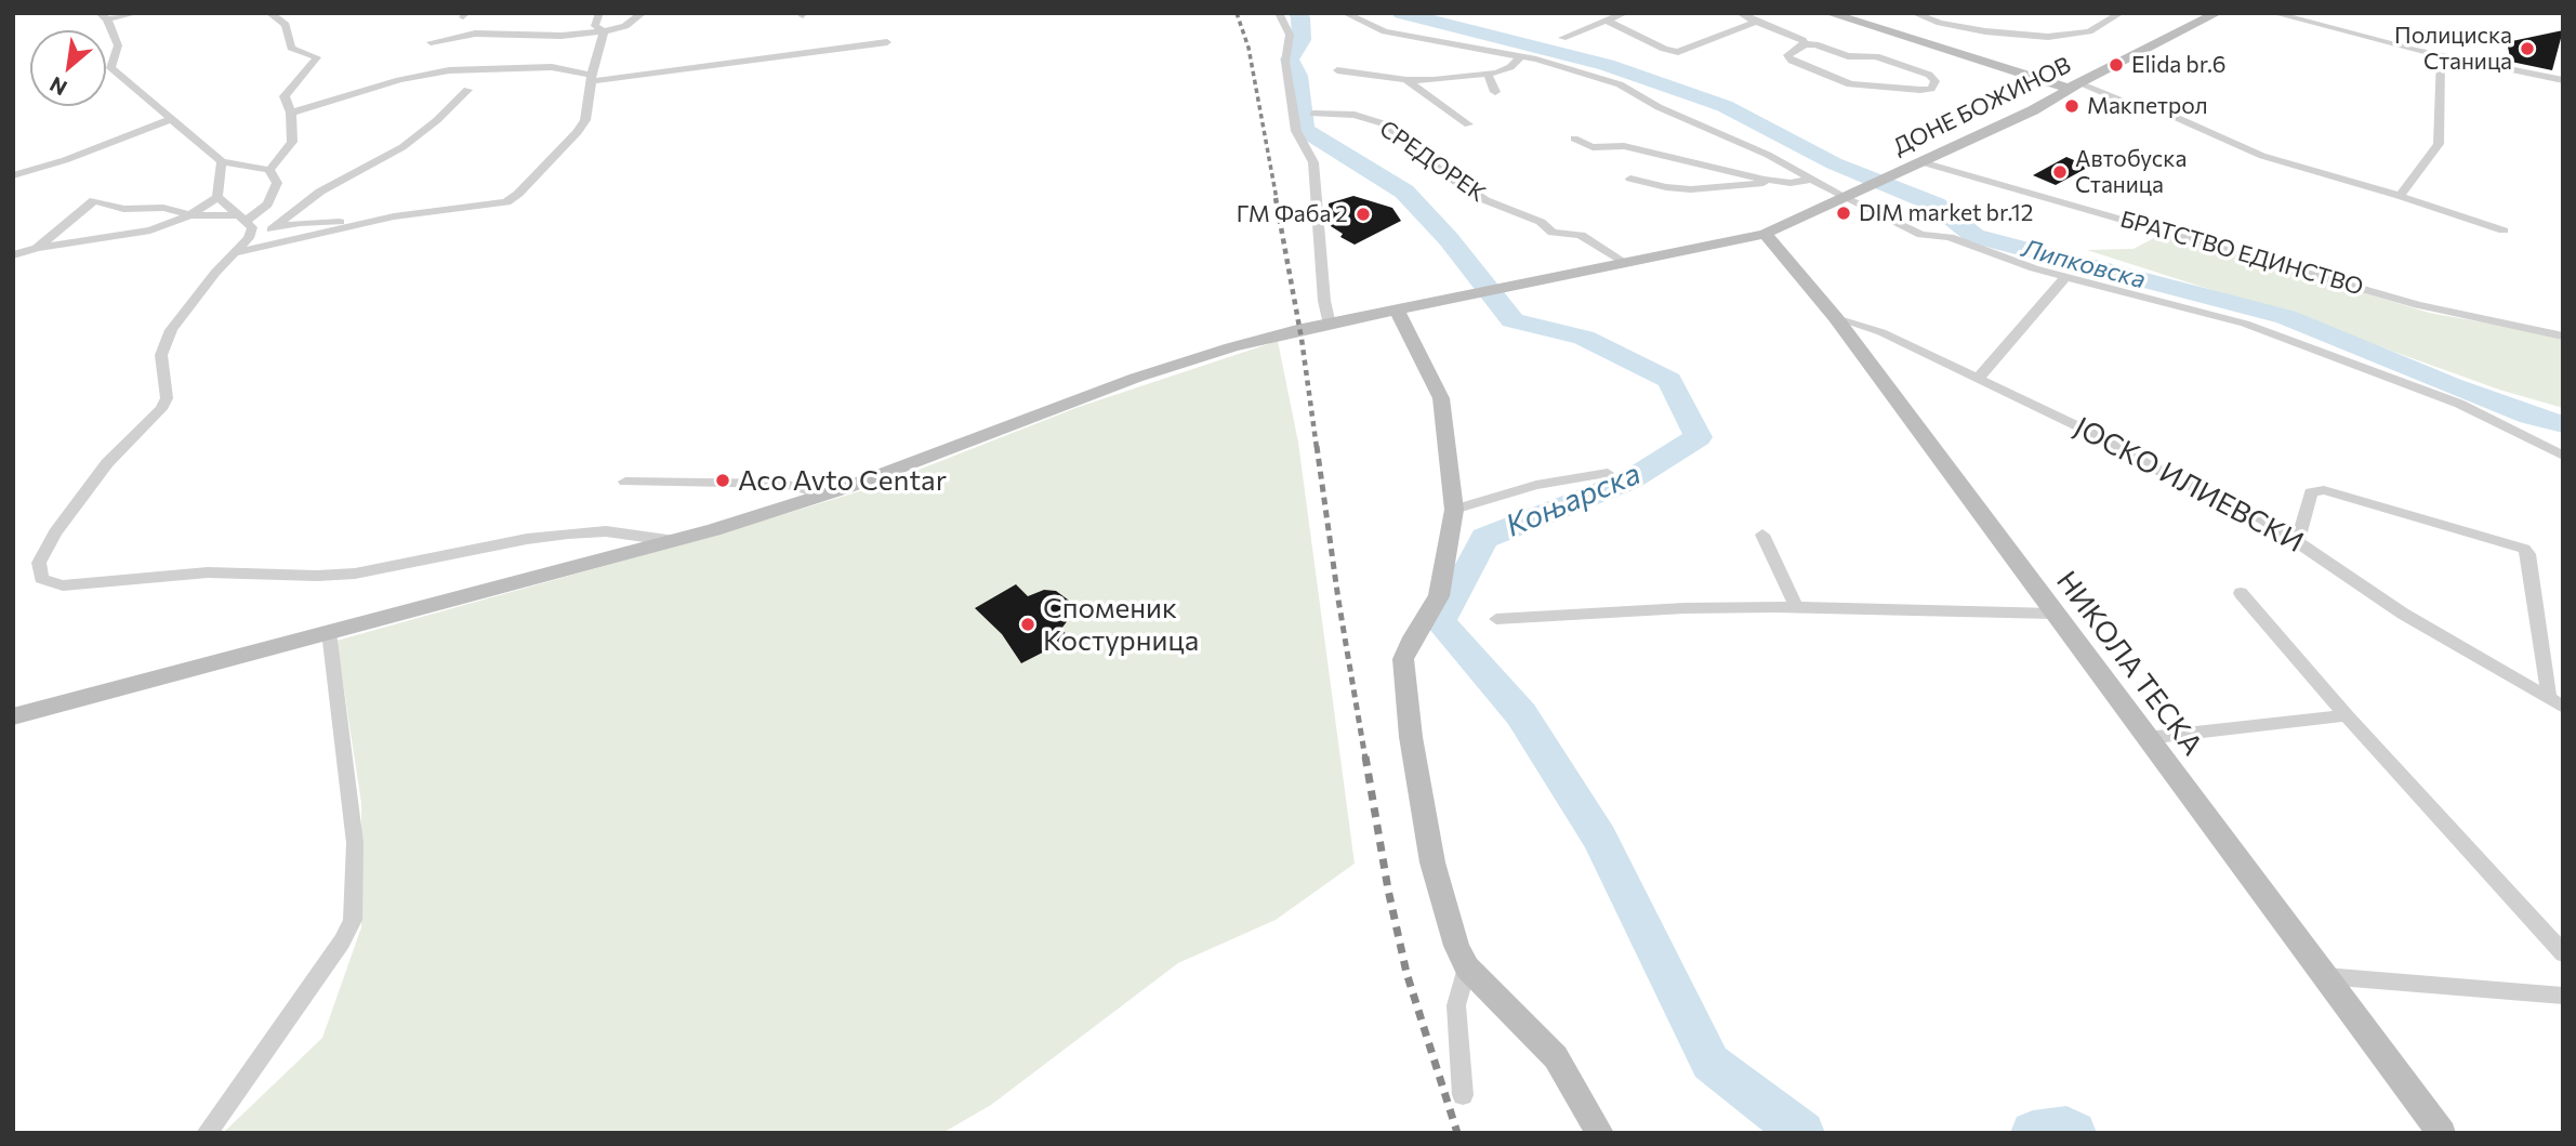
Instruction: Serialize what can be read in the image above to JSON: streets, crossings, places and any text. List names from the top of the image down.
{
  "streets": {
    "street": [
      "ДОНЕ БОЖИНОВ",
      "СРЕДОРЕК",
      "БРАТСТВО ЕДИНСТВО",
      "ЈОСКО ИЛИЕВСКИ",
      "НИКОЛА ТЕСКА"
    ]
  },
  "crossings": [
    ["ДОНЕ БОЖИНОВ", "СРЕДОРЕК"],
    ["ДОНЕ БОЖИНОВ", "БРАТСТВО ЕДИНСТВО"],
    ["ДОНЕ БОЖИНОВ", "НИКОЛА ТЕСКА"],
    ["ЈОСКО ИЛИЕВСКИ", "НИКОЛА ТЕСКА"]
  ],
  "water": ["Липковска", "Коњарска"],
  "places": [
    "Полициска Станица",
    "Elida br.6",
    "Макпетрол",
    "Автобуска Станица",
    "DIM market br.12",
    "ГМ Фаба 2",
    "Aco Avto Centar",
    "Споменик Костурница"
  ],
  "north": "bottom left"
}
